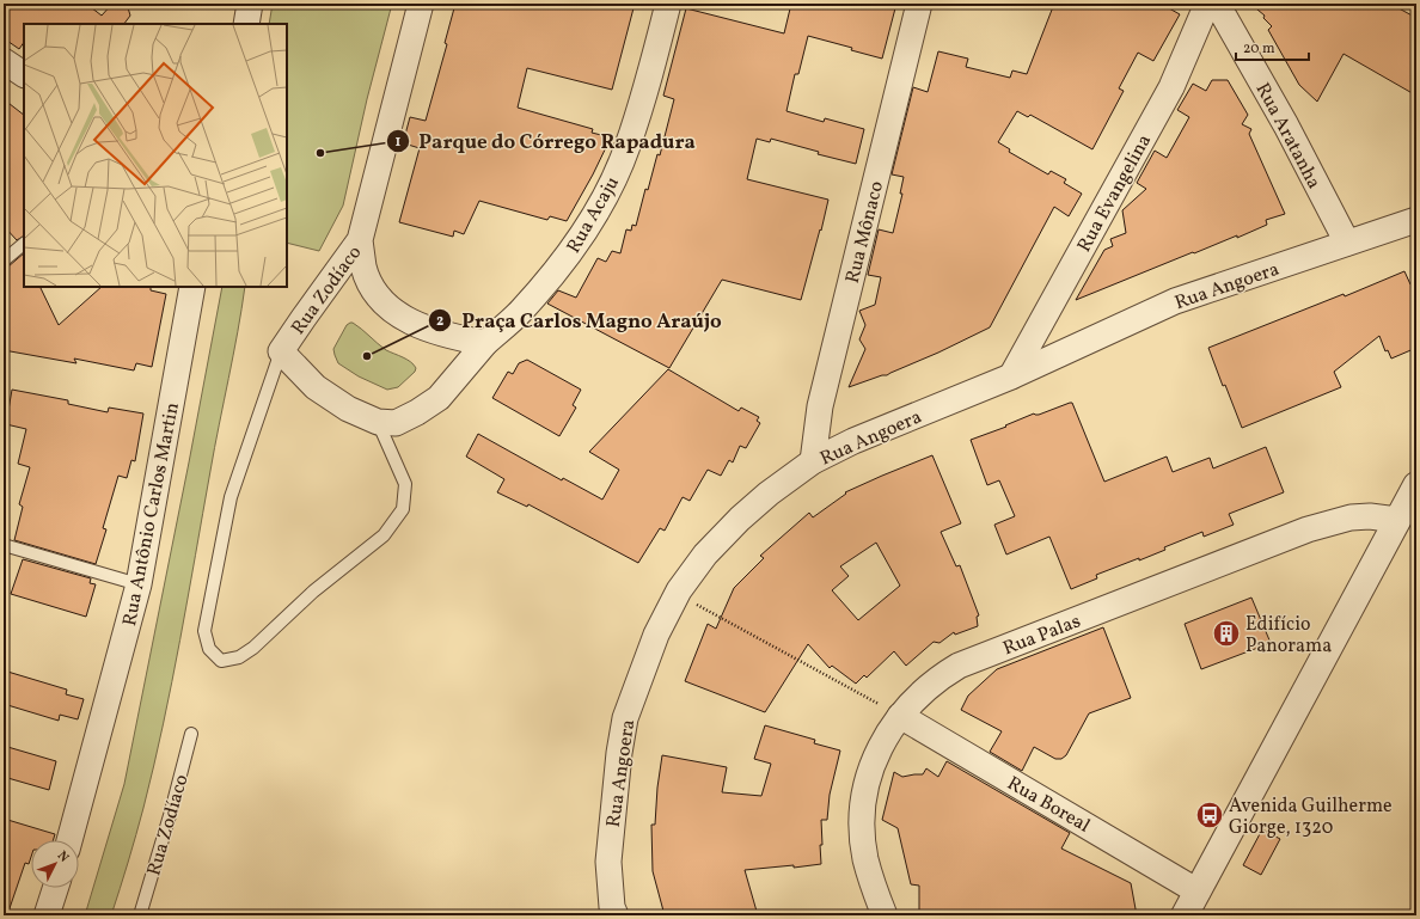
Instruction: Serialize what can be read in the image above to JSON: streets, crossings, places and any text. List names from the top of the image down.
{
  "streets": {
    "street": [
      "Rua Aratanha",
      "Rua Evangelina",
      "Rua Acaju",
      "Rua Mônaco",
      "Rua Angoera",
      "Rua Zodíaco",
      "Rua Antônio Carlos Martin",
      "Rua Palas",
      "Rua Boreal"
    ]
  },
  "crossings": [
    ["Rua Aratanha", "Rua Angoera"],
    ["Rua Evangelina", "Rua Angoera"],
    ["Rua Acaju", "Rua Zodíaco"],
    ["Rua Mônaco", "Rua Angoera"],
    ["Rua Palas", "Rua Boreal"]
  ],
  "places": {
    "other": ["Parque do Córrego Rapadura", "Praça Carlos Magno Araújo"],
    "building": ["Edifício Panorama"],
    "bus stop": ["Avenida Guilherme Giorge, 1320"]
  },
  "scale_bar": "20 m",
  "north": "top right"
}
